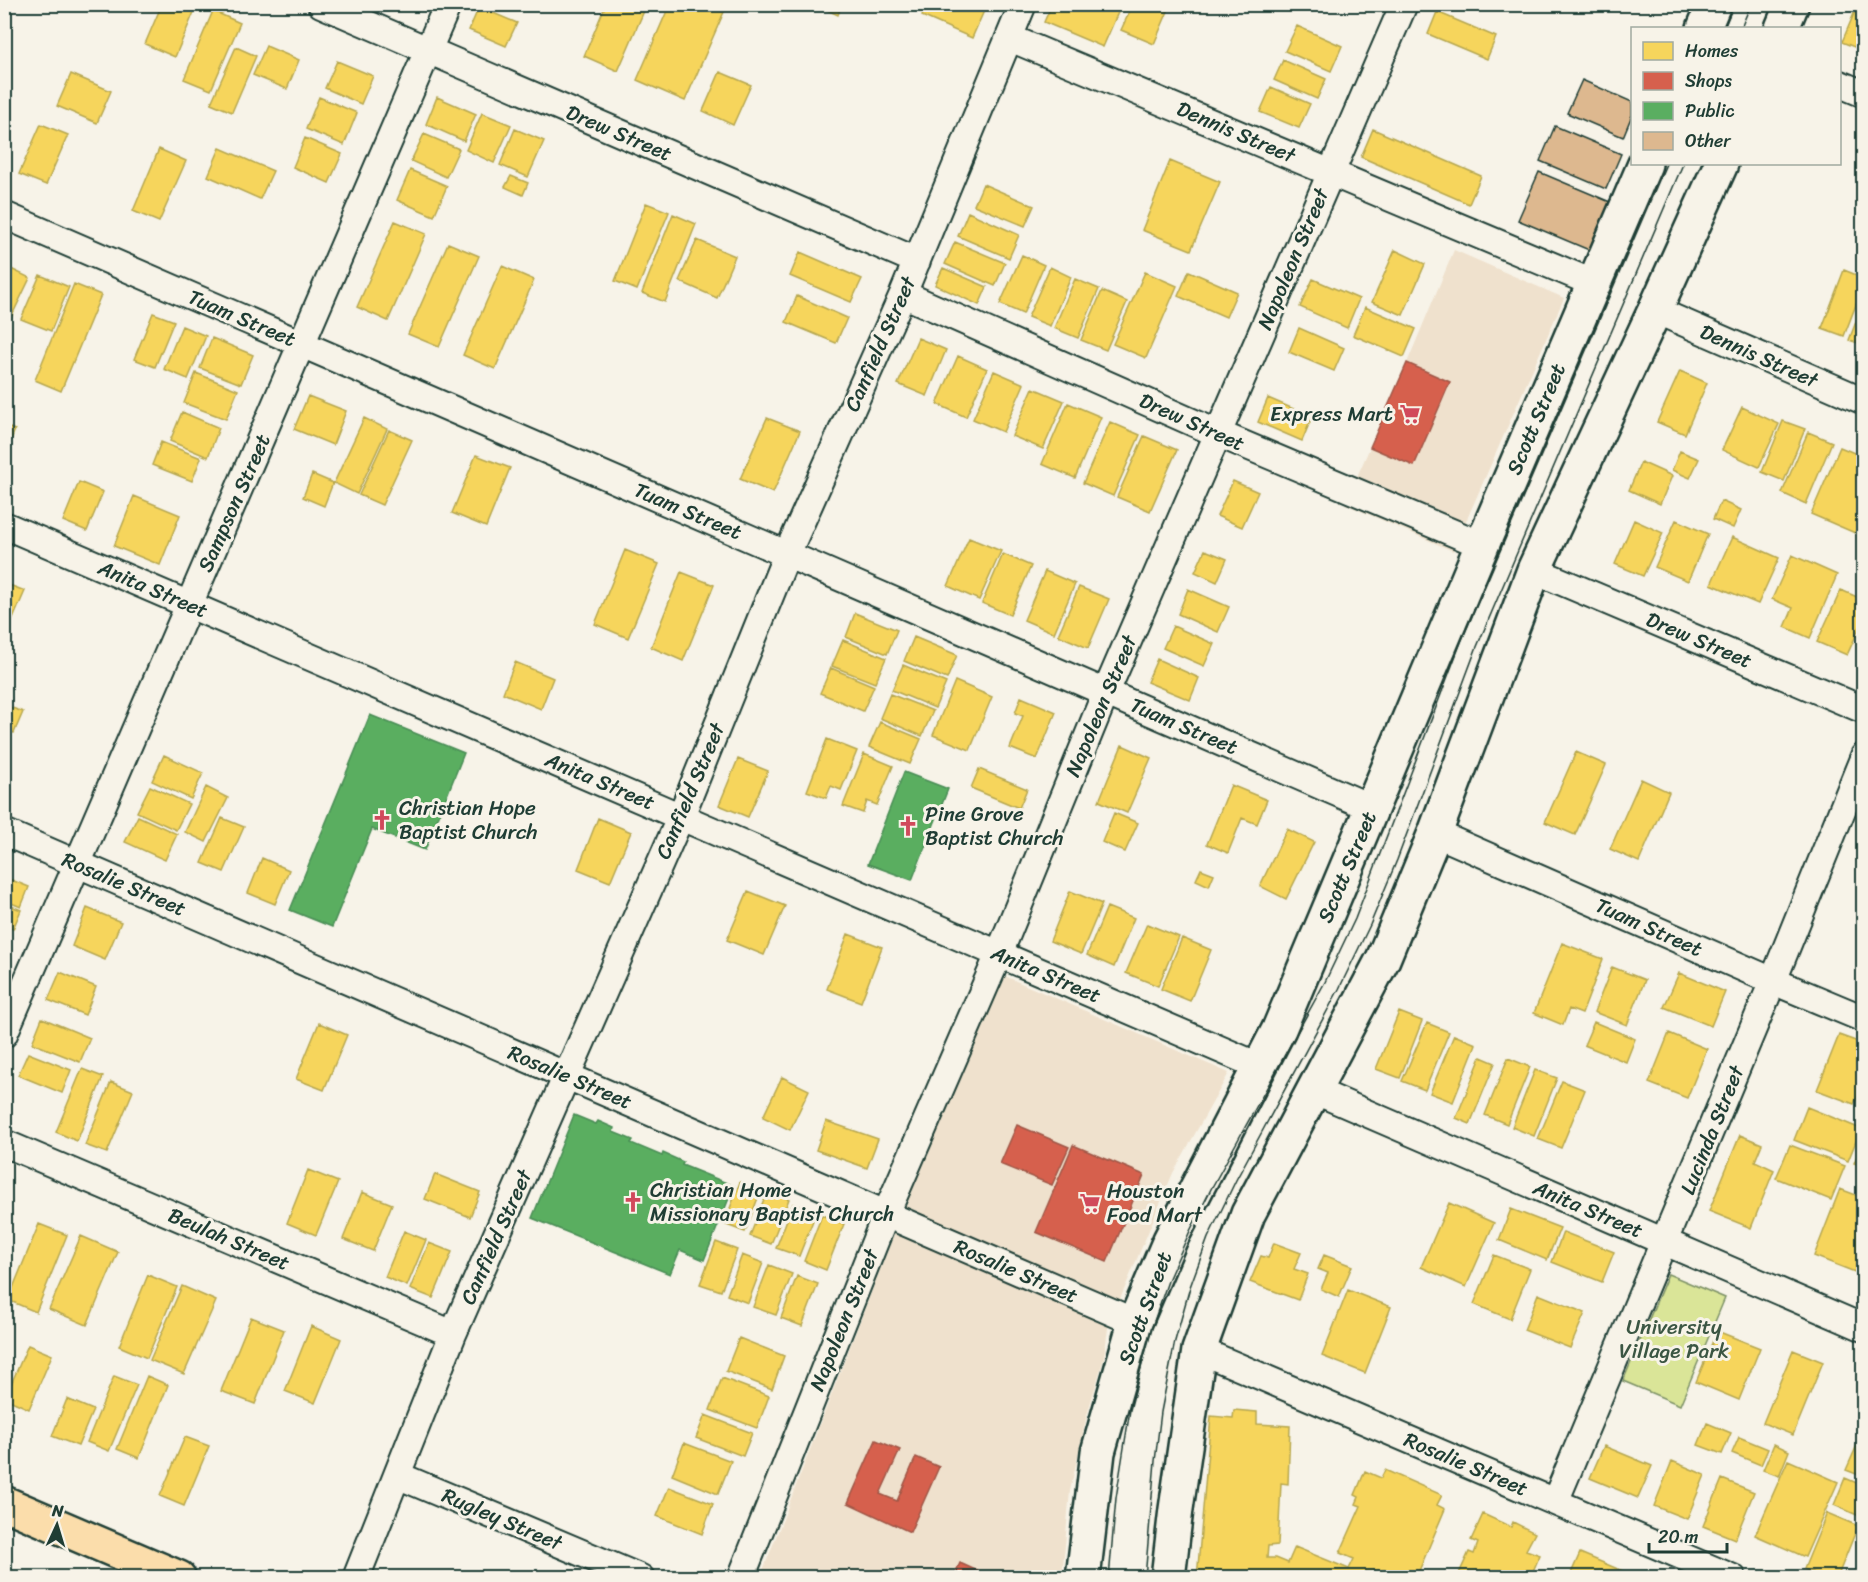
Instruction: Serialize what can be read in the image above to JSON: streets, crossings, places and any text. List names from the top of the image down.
{
  "streets": {
    "main road": ["Scott Street"],
    "street": [
      "Dennis Street",
      "Drew Street",
      "Napoleon Street",
      "Tuam Street",
      "Canfield Street",
      "Sampson Street",
      "Anita Street",
      "Rosalie Street",
      "Lucinda Street",
      "Beulah Street",
      "Rugley Street"
    ]
  },
  "crossings": [
    ["Dennis Street", "Napoleon Street"],
    ["Dennis Street", "Canfield Street"],
    ["Dennis Street", "Scott Street"],
    ["Drew Street", "Napoleon Street"],
    ["Drew Street", "Canfield Street"],
    ["Drew Street", "Scott Street"],
    ["Drew Street", "Sampson Street"],
    ["Napoleon Street", "Tuam Street"],
    ["Napoleon Street", "Anita Street"],
    ["Napoleon Street", "Rosalie Street"],
    ["Tuam Street", "Canfield Street"],
    ["Tuam Street", "Scott Street"],
    ["Tuam Street", "Sampson Street"],
    ["Tuam Street", "Lucinda Street"],
    ["Canfield Street", "Anita Street"],
    ["Canfield Street", "Rosalie Street"],
    ["Canfield Street", "Beulah Street"],
    ["Canfield Street", "Rugley Street"],
    ["Scott Street", "Anita Street"],
    ["Scott Street", "Rosalie Street"],
    ["Sampson Street", "Anita Street"],
    ["Sampson Street", "Rosalie Street"],
    ["Anita Street", "Lucinda Street"],
    ["Rosalie Street", "Lucinda Street"]
  ],
  "parks": ["University Village Park"],
  "places": {
    "supermarket": ["Express Mart", "Houston Food Mart"],
    "church": ["Christian Hope Baptist Church", "Pine Grove Baptist Church", "Christian Home Missionary Baptist Church"]
  },
  "legend": [
    "Homes",
    "Shops",
    "Public",
    "Other"
  ],
  "scale_bar": "20 m",
  "north": "top"
}
